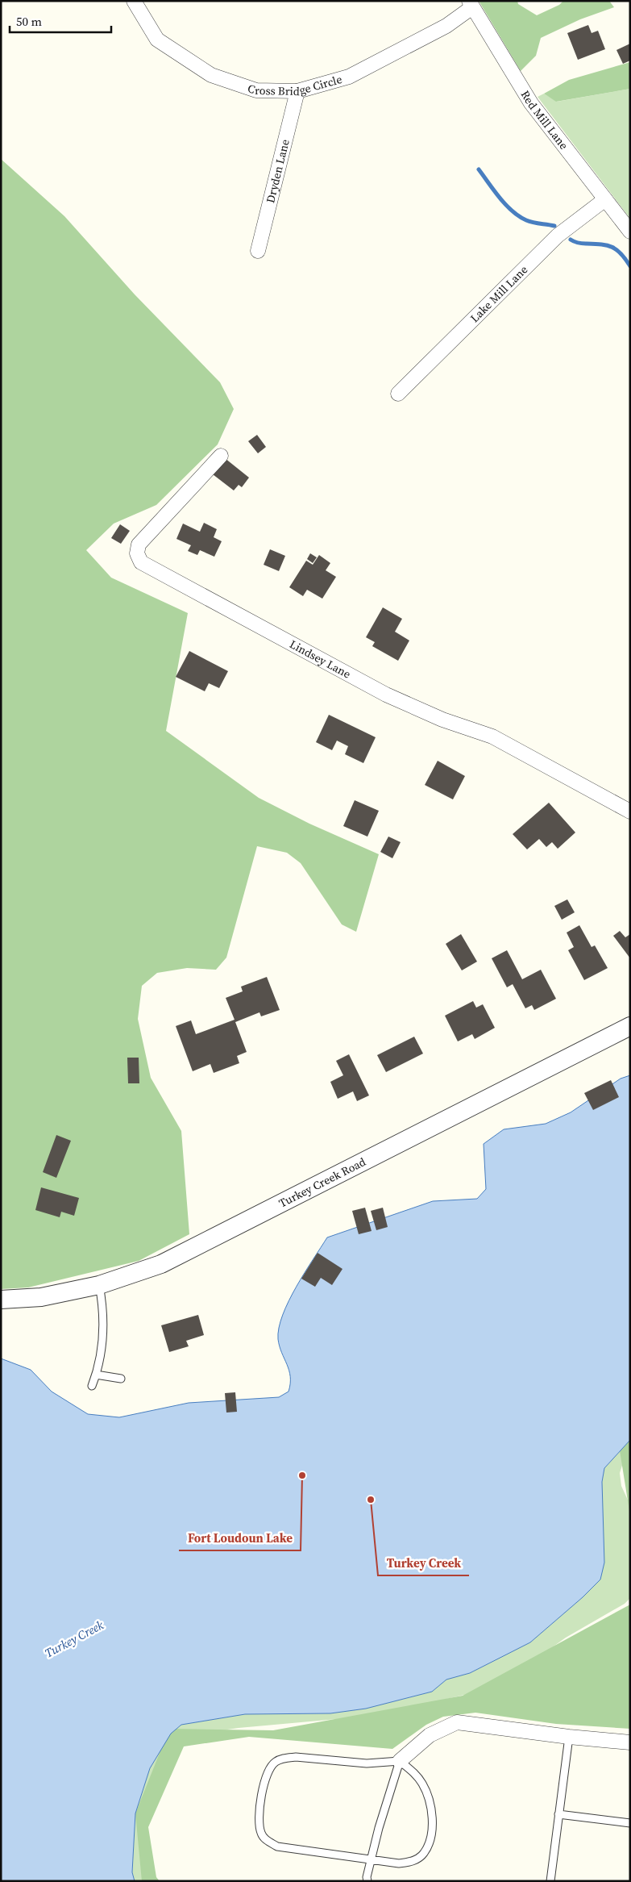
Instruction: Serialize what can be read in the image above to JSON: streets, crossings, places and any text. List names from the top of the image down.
{
  "streets": {
    "street": [
      "Cross Bridge Circle",
      "Red Mill Lane",
      "Dryden Lane",
      "Lake Mill Lane",
      "Lindsey Lane",
      "Turkey Creek Road"
    ]
  },
  "crossings": [
    ["Cross Bridge Circle", "Red Mill Lane"],
    ["Cross Bridge Circle", "Dryden Lane"],
    ["Red Mill Lane", "Lake Mill Lane"]
  ],
  "water": ["Turkey Creek"],
  "places": ["Fort Loudoun Lake", "Turkey Creek"],
  "scale_bar": "50 m"
}
